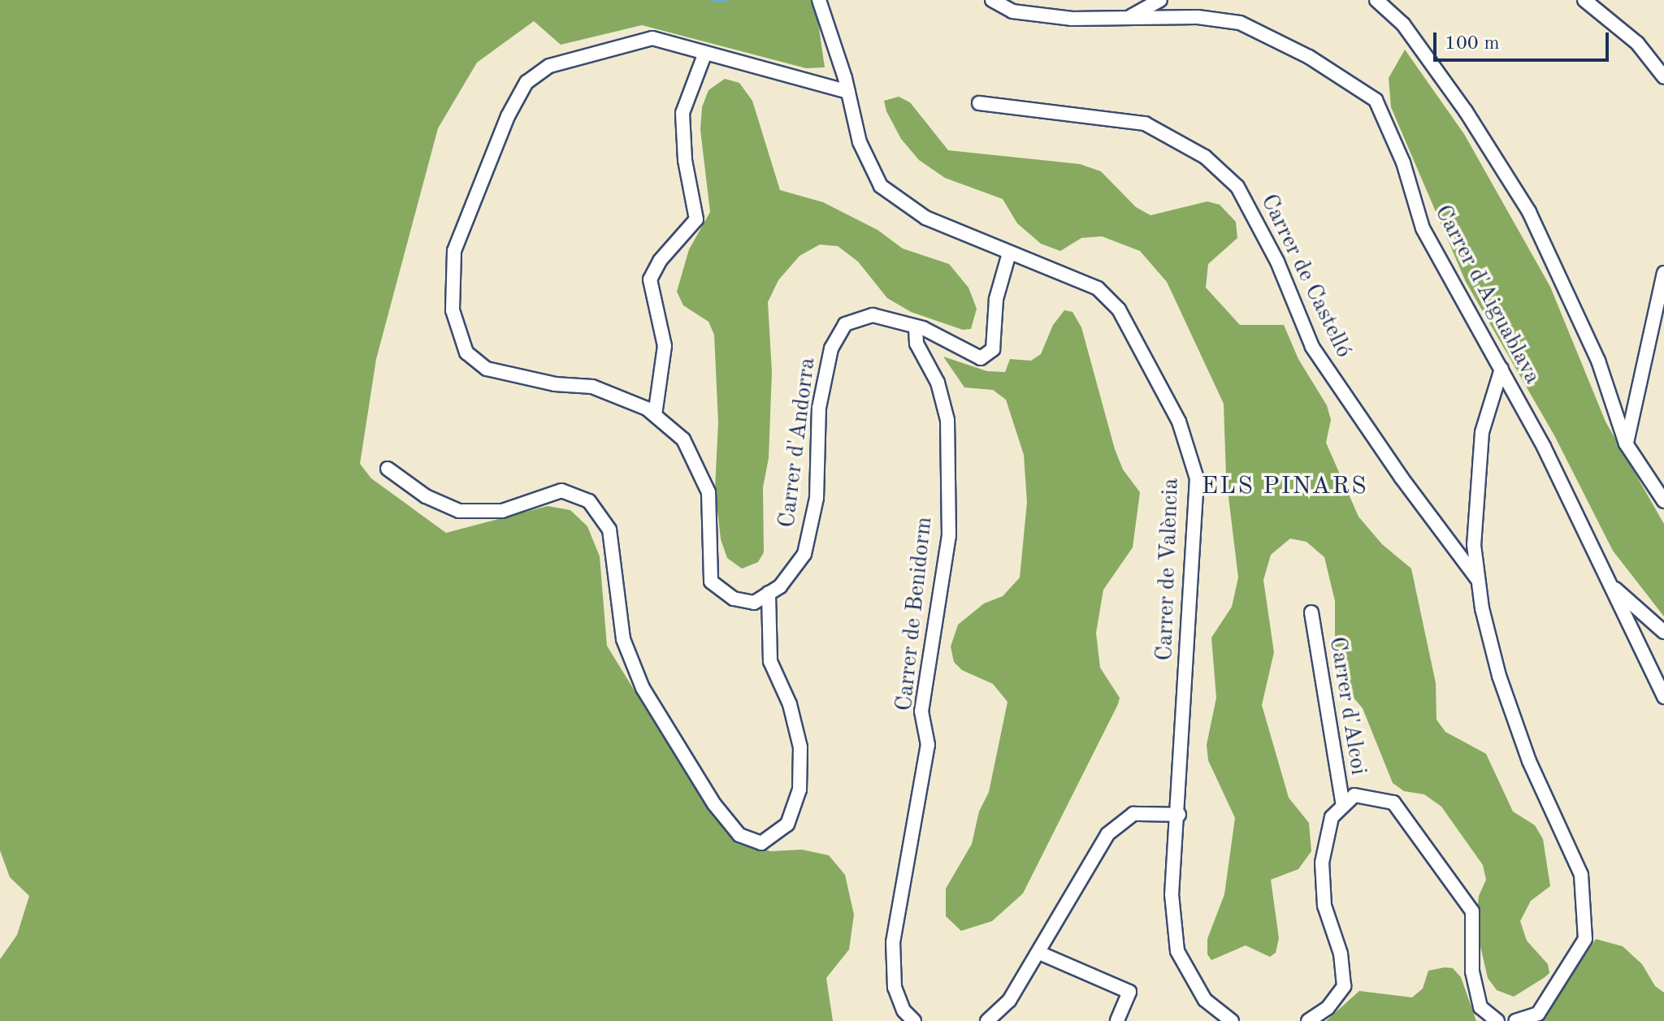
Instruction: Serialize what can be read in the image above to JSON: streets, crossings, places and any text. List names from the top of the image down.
{
  "streets": {
    "street": [
      "Carrer de Castelló",
      "Carrer d'Aiguablava",
      "Carrer d'Andorra",
      "Carrer de València",
      "Carrer de Benidorm",
      "Carrer d'Alcoi"
    ]
  },
  "crossings": [
    ["Carrer d'Andorra", "Carrer de València"],
    ["Carrer d'Andorra", "Carrer de Benidorm"]
  ],
  "districts": ["ELS PINARS"],
  "scale_bar": "100 m"
}
